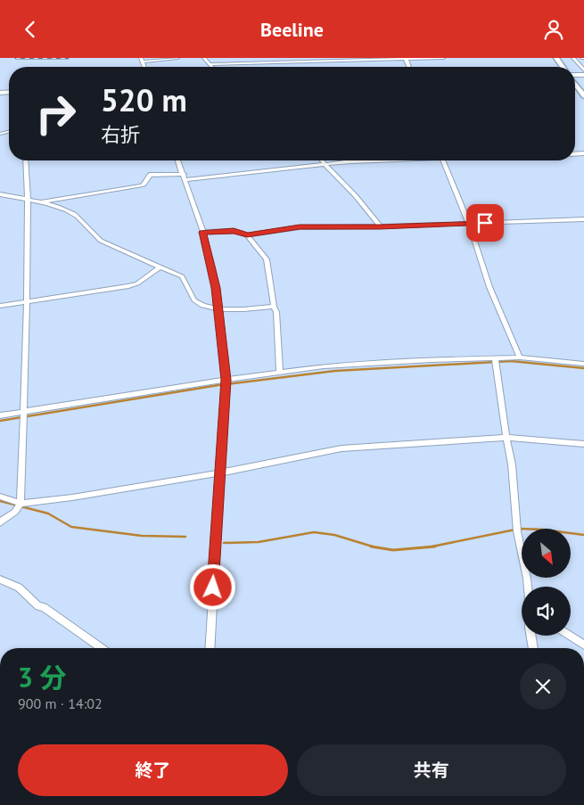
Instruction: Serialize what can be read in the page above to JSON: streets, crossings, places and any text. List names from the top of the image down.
{
  "north": "bottom right",
  "page": {
    "header": "Beeline",
    "turn": ["520 m", "右折"],
    "heading": ["3 分", "900 m · 14:02"],
    "buttons": ["終了", "共有"]
  }
}
